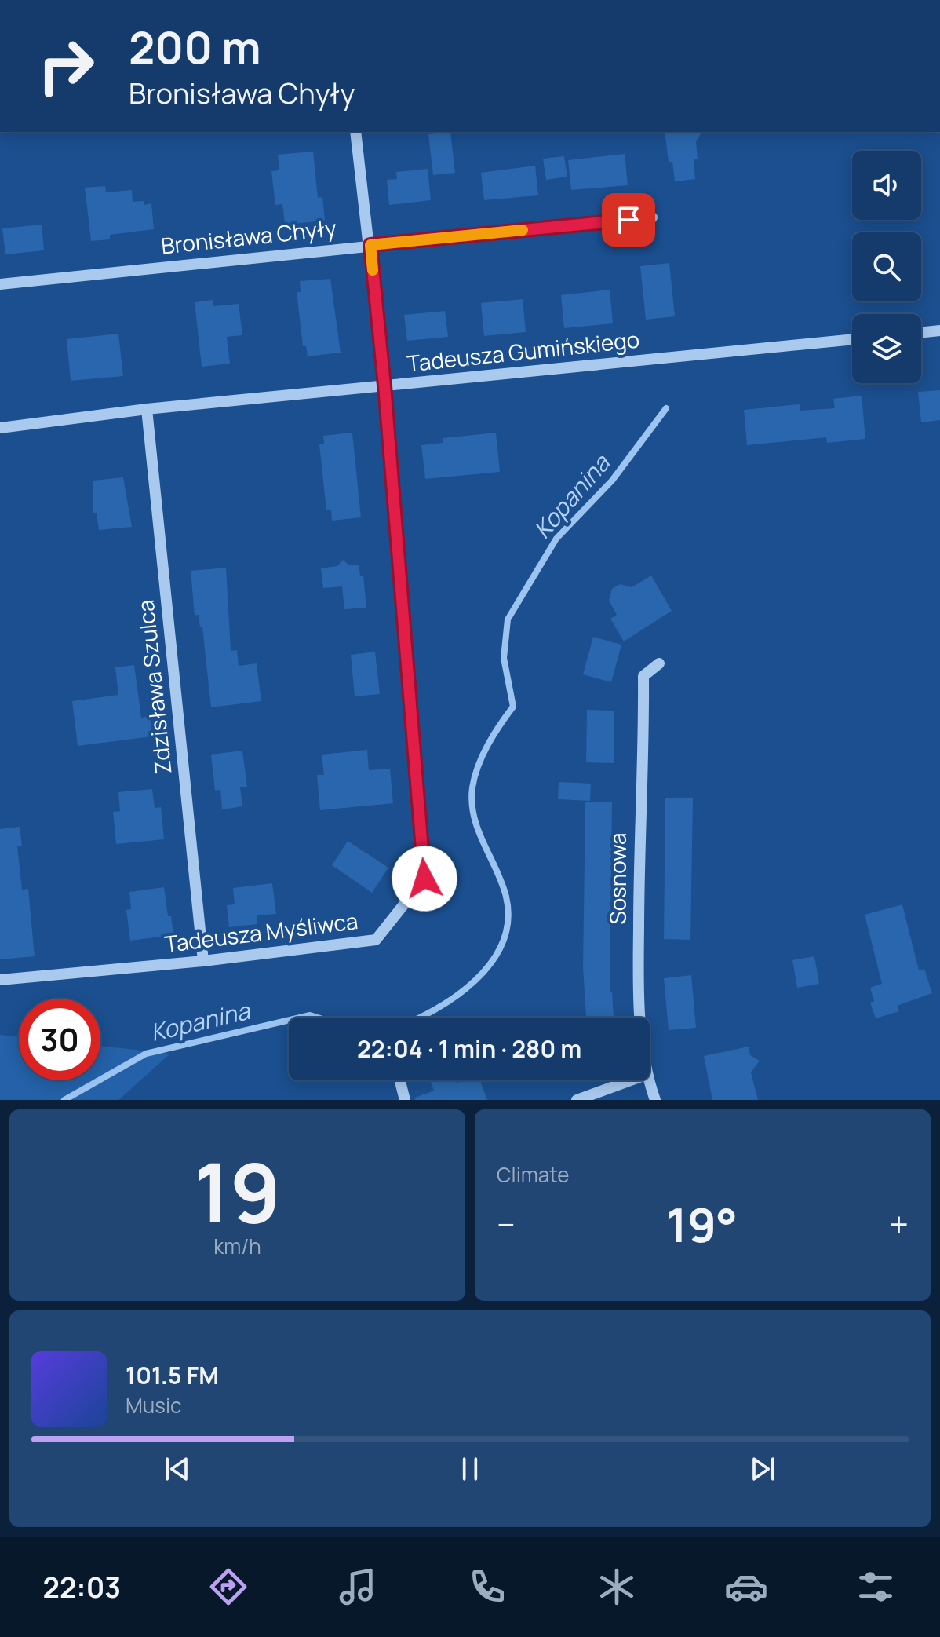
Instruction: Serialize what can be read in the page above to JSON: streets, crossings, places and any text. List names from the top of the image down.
{
  "streets": {
    "street": [
      "Bronisława Chyły",
      "Tadeusza Gumińskiego",
      "Zdzisława Szulca",
      "Sosnowa",
      "Tadeusza Myśliwca"
    ]
  },
  "crossings": [
    ["Bronisława Chyły", "Tadeusza Myśliwca"],
    ["Tadeusza Gumińskiego", "Zdzisława Szulca"],
    ["Tadeusza Gumińskiego", "Tadeusza Myśliwca"],
    ["Zdzisława Szulca", "Tadeusza Myśliwca"]
  ],
  "water": ["Kopanina"],
  "page": {
    "turn": ["200 m", "Bronisława Chyły"],
    "limit": "30",
    "trip": "22:04 · 1 min · 280 m",
    "tile": [
      ["19", "km/h"],
      "Climate"
    ],
    "heat": ["−", "19°", "+"],
    "song": ["101.5 FM", "Music"],
    "tabs": "22:03"
  }
}
